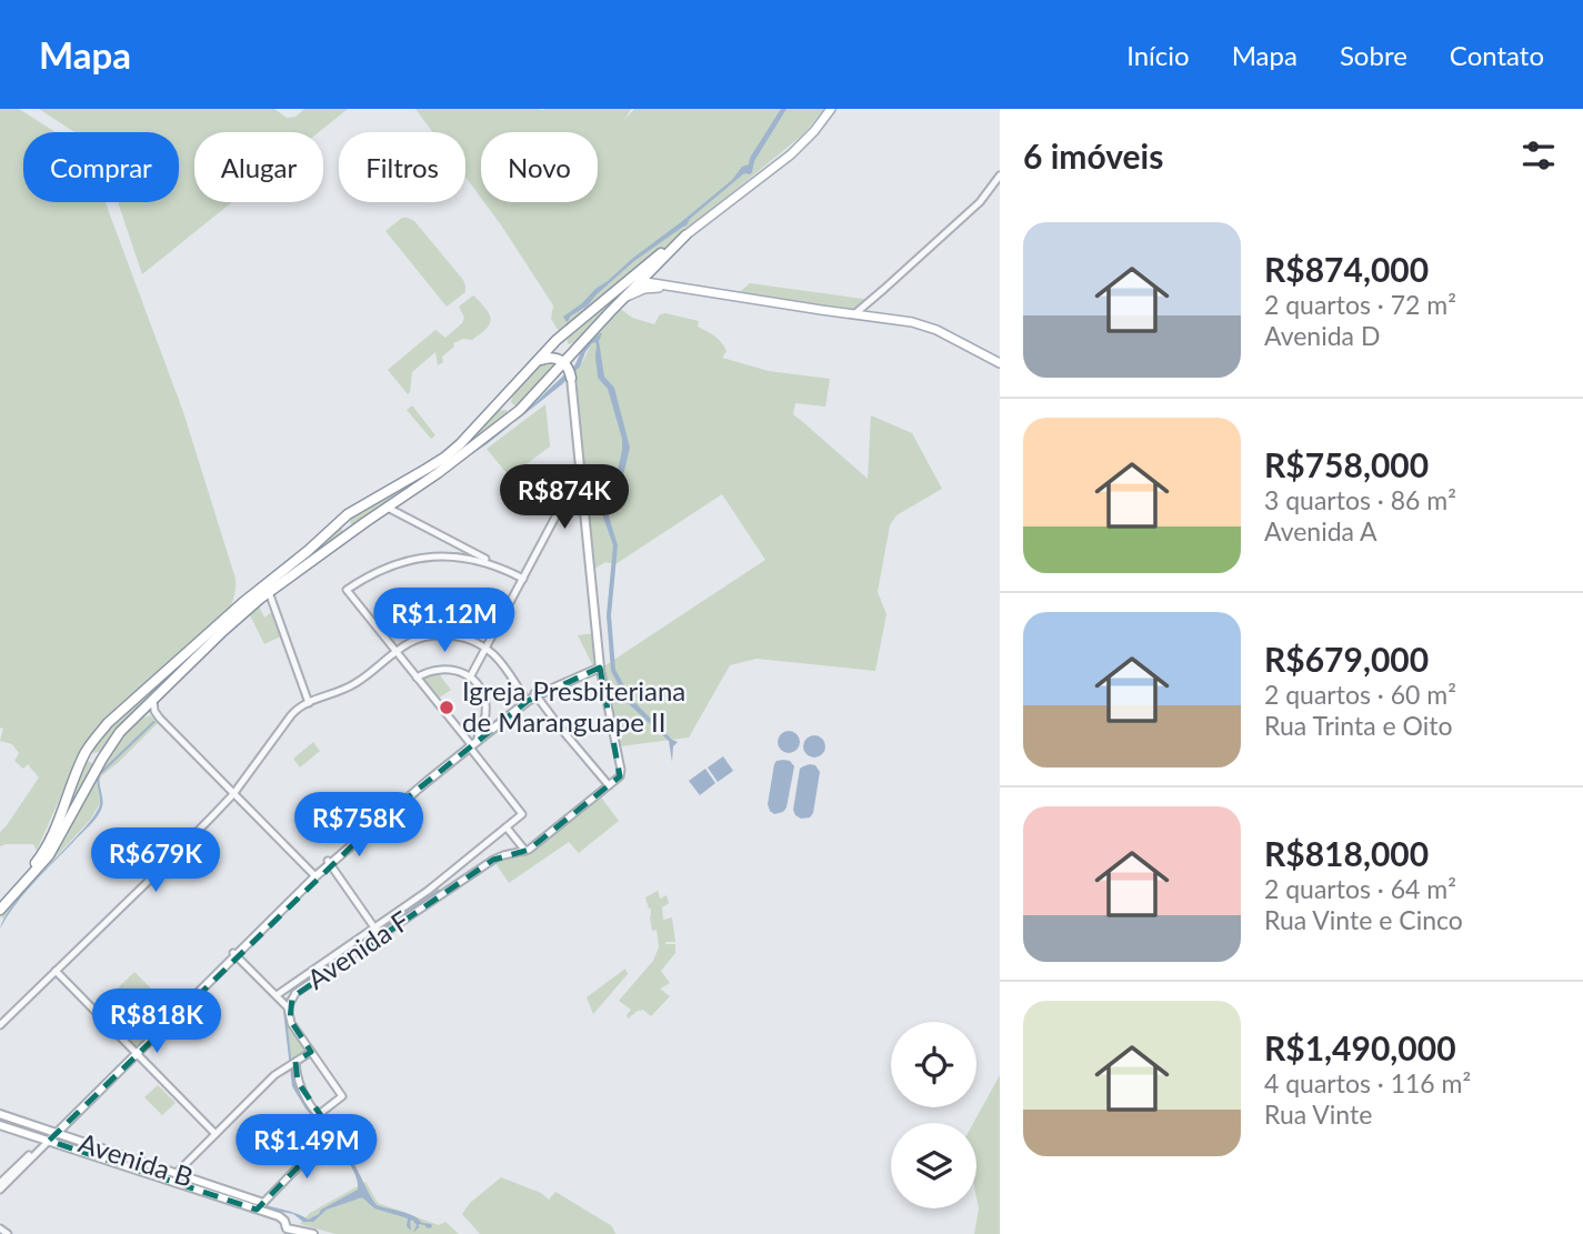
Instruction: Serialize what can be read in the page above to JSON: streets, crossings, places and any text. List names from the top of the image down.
{
  "streets": {
    "main road": ["Avenida B"],
    "street": ["Avenida F"]
  },
  "places": ["Igreja Presbiteriana de Maranguape II"],
  "page": {
    "header": "Mapa",
    "nav": [
      "Início",
      "Mapa",
      "Sobre",
      "Contato"
    ],
    "heading": "6 imóveis",
    "chip": [
      "Comprar",
      "Alugar",
      "Filtros",
      "Novo"
    ],
    "list": [
      {
        "name": "R$874,000",
        "note": "2 quartos · 72 m² · Avenida D"
      },
      {
        "name": "R$758,000",
        "note": "3 quartos · 86 m² · Avenida A"
      },
      {
        "name": "R$679,000",
        "note": "2 quartos · 60 m² · Rua Trinta e Oito"
      },
      {
        "name": "R$818,000",
        "note": "2 quartos · 64 m² · Rua Vinte e Cinco"
      },
      {
        "name": "R$1,490,000",
        "note": "4 quartos · 116 m² · Rua Vinte"
      }
    ],
    "price": [
      "R$874K",
      "R$1.12M",
      "R$758K",
      "R$679K",
      "R$818K",
      "R$1.49M"
    ]
  }
}
